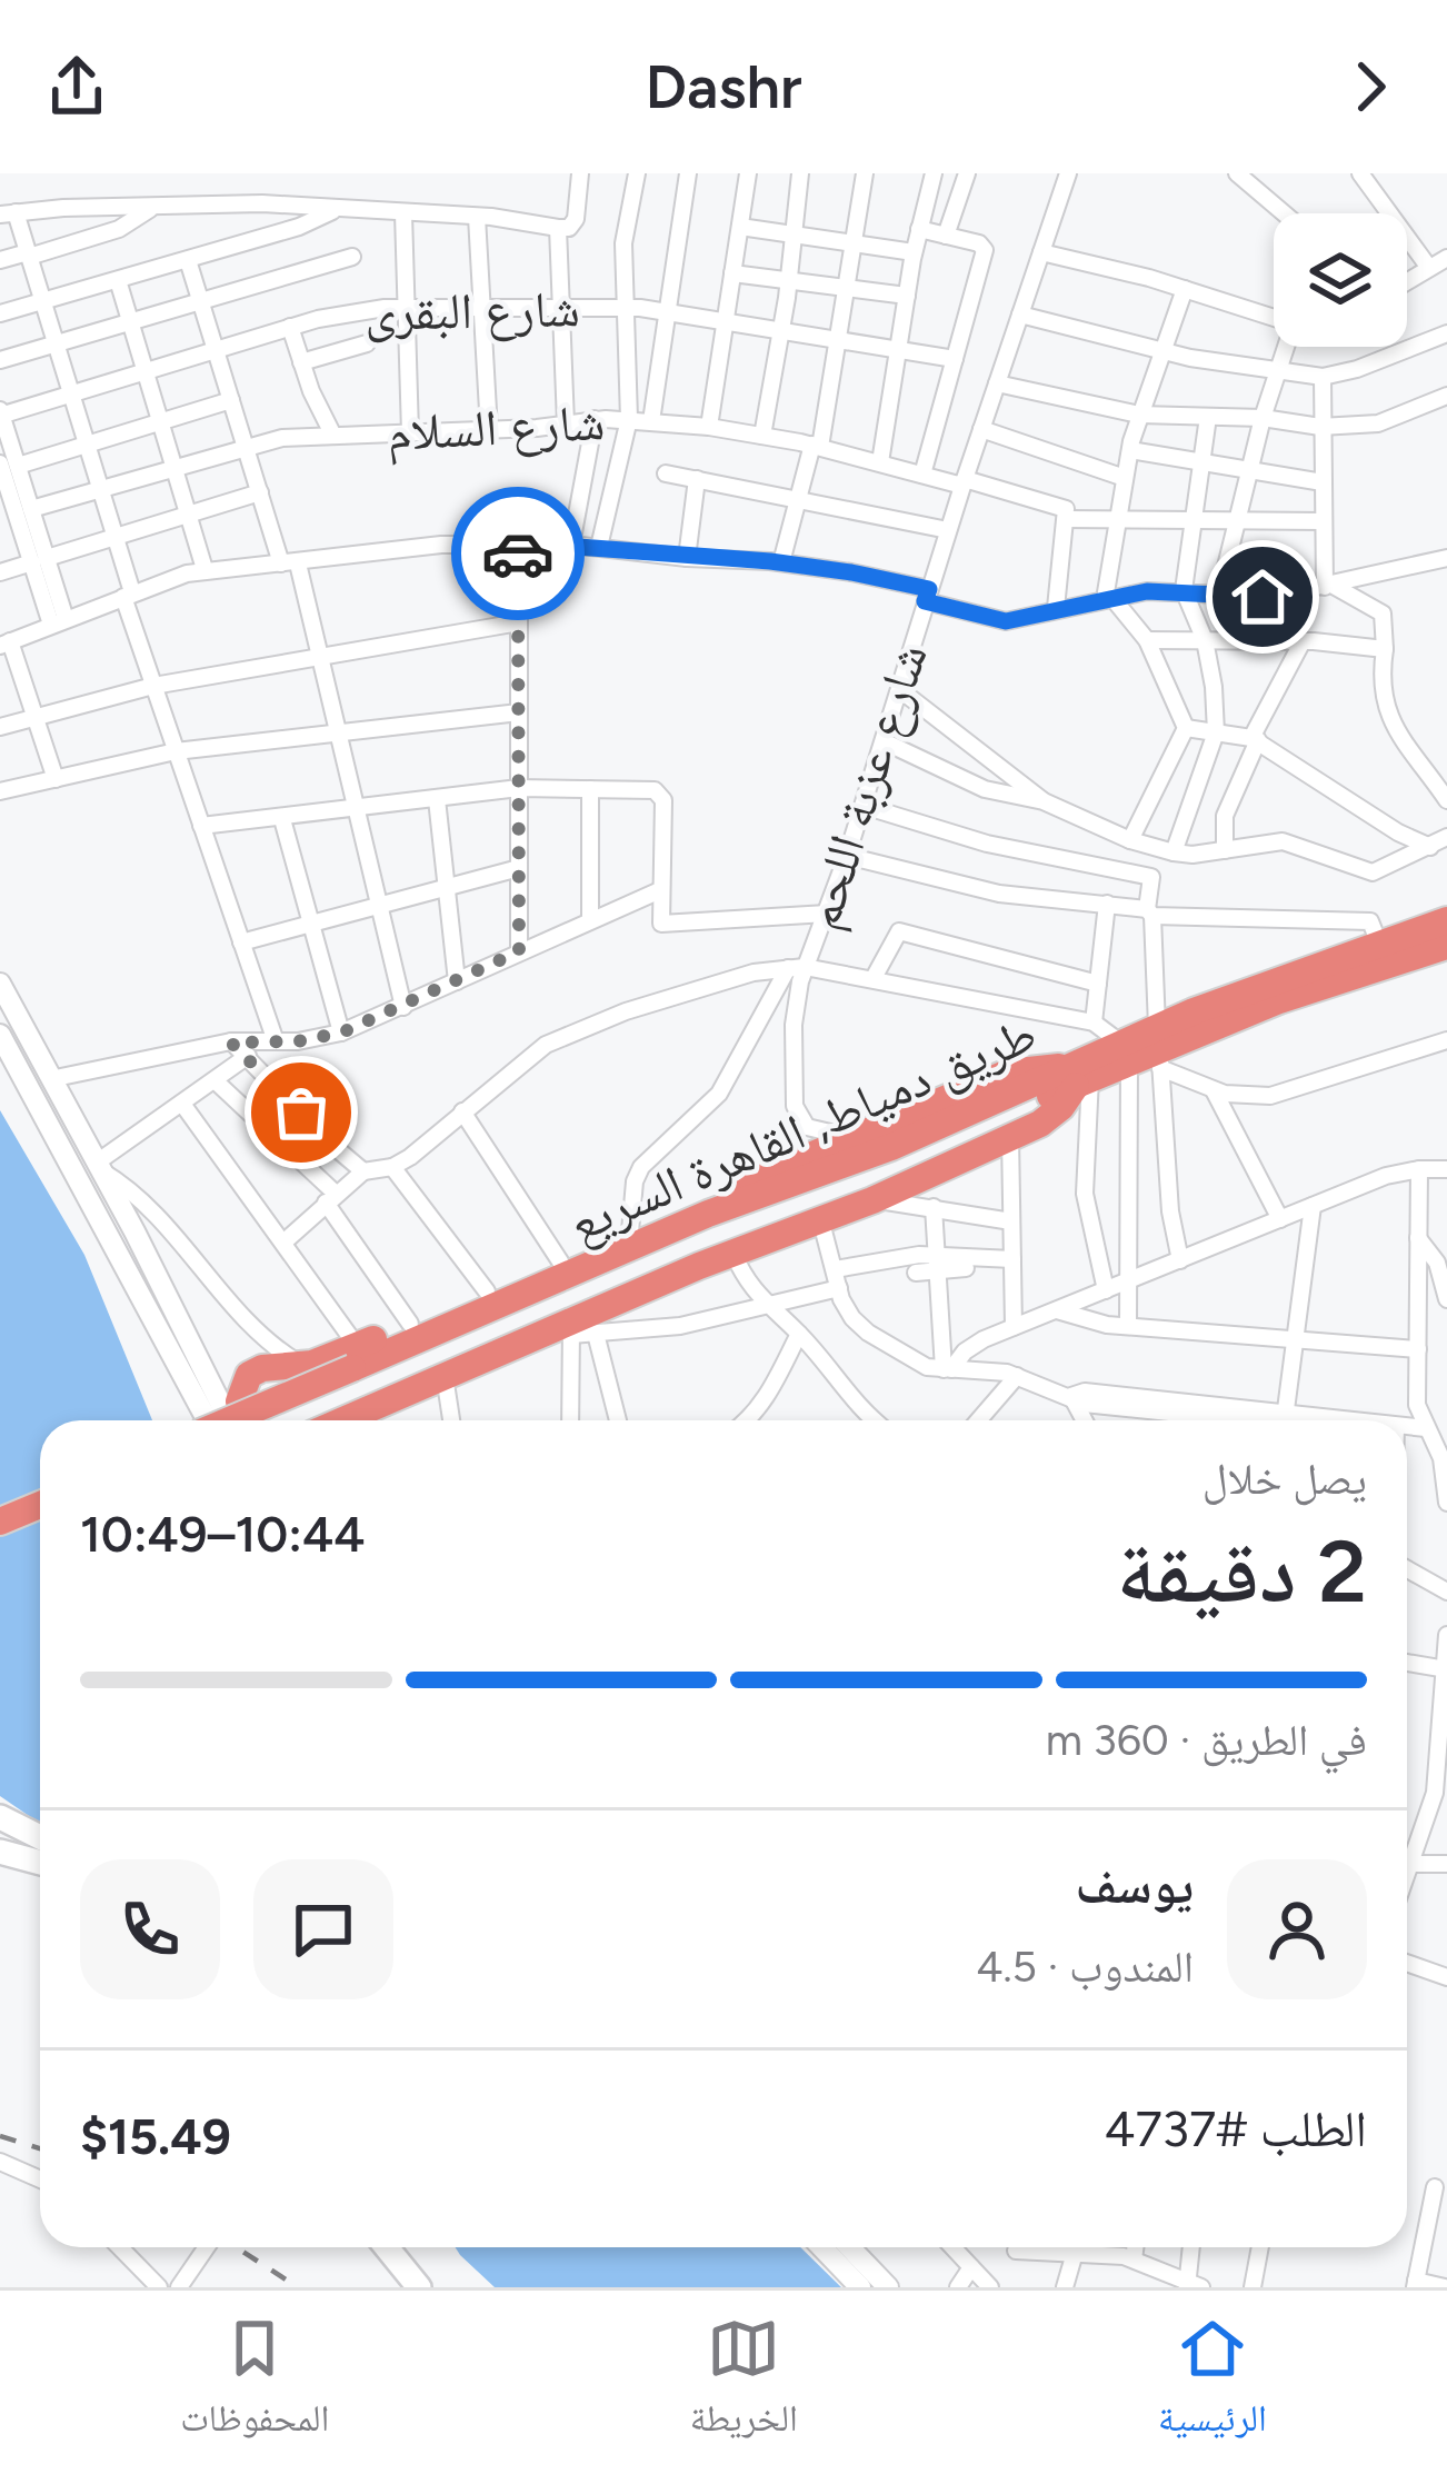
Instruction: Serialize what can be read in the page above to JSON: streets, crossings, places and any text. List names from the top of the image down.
{
  "streets": {
    "highway": ["طريق دمياط, القاهرة السريع"],
    "street": ["شارع البقرى", "شارع السلام", "شارع عزبة اللحم"]
  },
  "crossings": [
    ["شارع السلام", "شارع عزبة اللحم"]
  ],
  "page": {
    "header": "Dashr",
    "heading": ["2 دقيقة", "يصل خلال", "10:44–10:49"],
    "panel": [
      "يوسف",
      "المندوب · 4.5",
      "الطلب #4737",
      "$15.49"
    ],
    "bar": "في الطريق · 360 m",
    "tabs": ["الرئيسية", "الخريطة", "المحفوظات"]
  }
}
